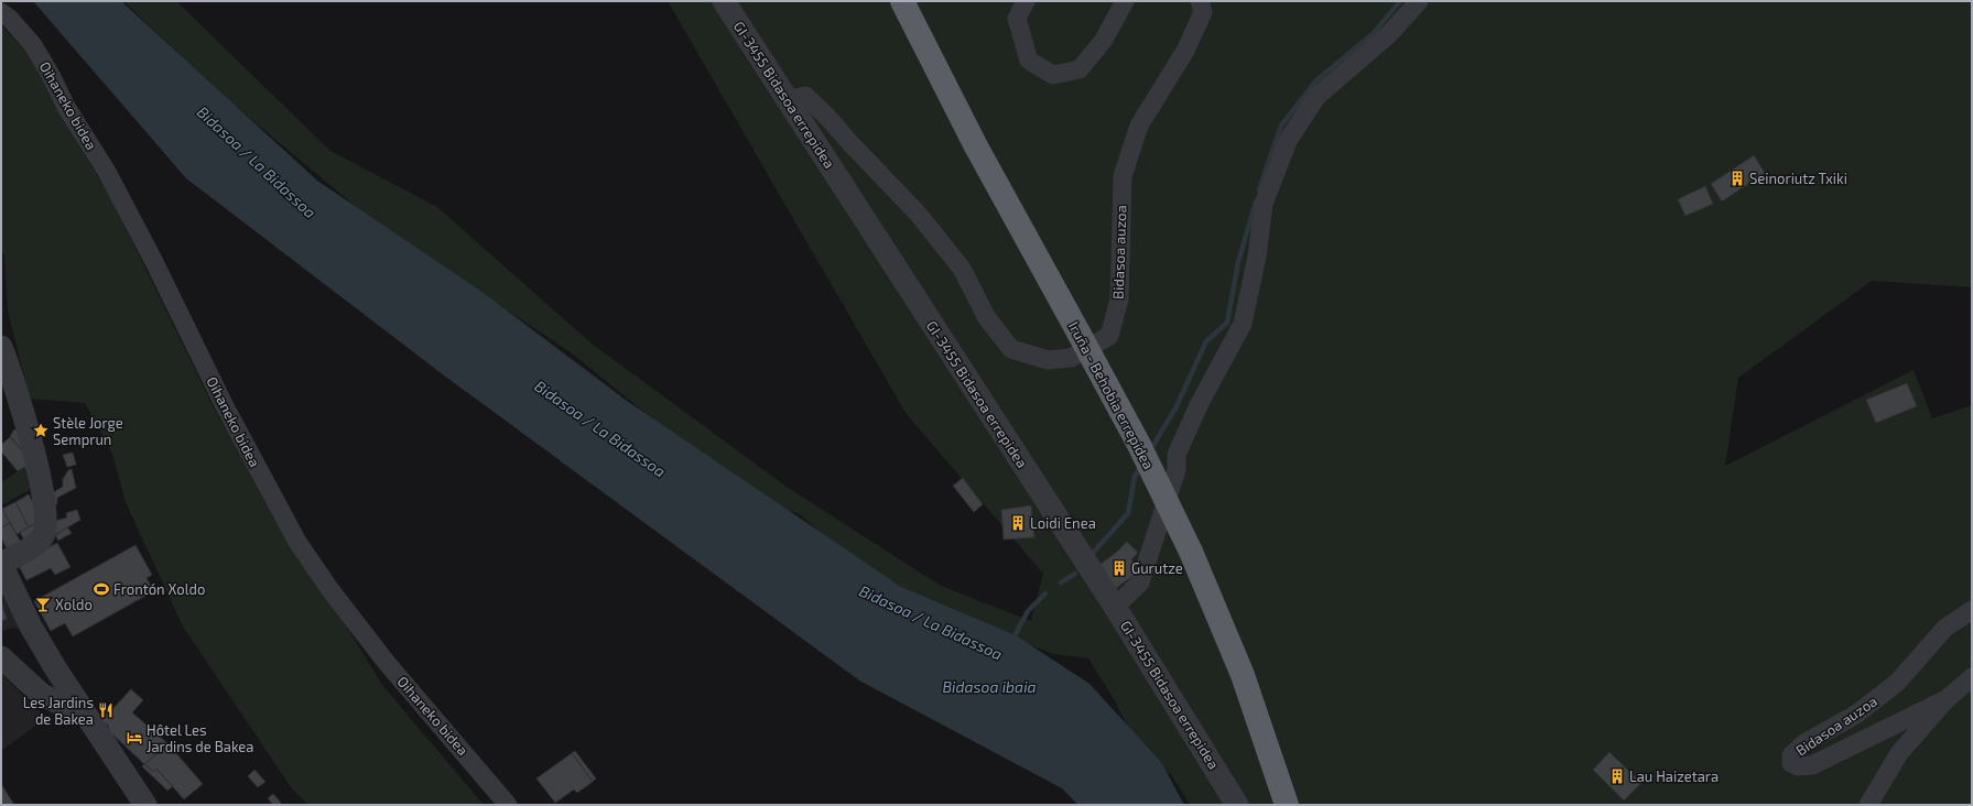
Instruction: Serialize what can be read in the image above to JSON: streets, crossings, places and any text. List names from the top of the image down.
{
  "streets": {
    "highway": ["Iruña - Behobia errepidea"],
    "street": ["GI-3455 Bidasoa errepidea", "Oihaneko bidea", "Bidasoa auzoa"]
  },
  "crossings": [
    ["GI-3455 Bidasoa errepidea", "Bidasoa auzoa"]
  ],
  "water": ["Bidasoa / La Bidassoa", "Bidasoa ibaia"],
  "places": {
    "building": [
      "Seinoriutz Txiki",
      "Loidi Enea",
      "Gurutze",
      "Lau Haizetara"
    ],
    "place": ["Stèle Jorge Semprun"],
    "sports": ["Frontón Xoldo"],
    "bar": ["Xoldo"],
    "restaurant": ["Les Jardins de Bakea"],
    "hotel": ["Hôtel Les Jardins de Bakea"]
  }
}
